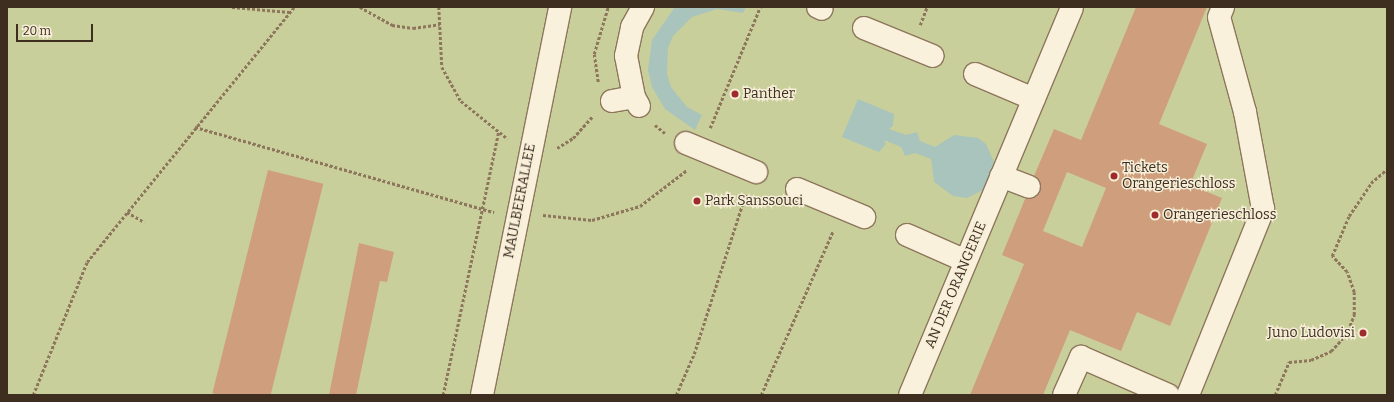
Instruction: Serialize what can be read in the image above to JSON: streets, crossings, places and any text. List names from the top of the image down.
{
  "streets": {
    "street": ["MAULBEERALLEE", "AN DER ORANGERIE"]
  },
  "places": [
    "Panther",
    "Tickets Orangerieschloss",
    "Park Sanssouci",
    "Orangerieschloss",
    "Juno Ludovisi"
  ],
  "scale_bar": "20 m"
}
